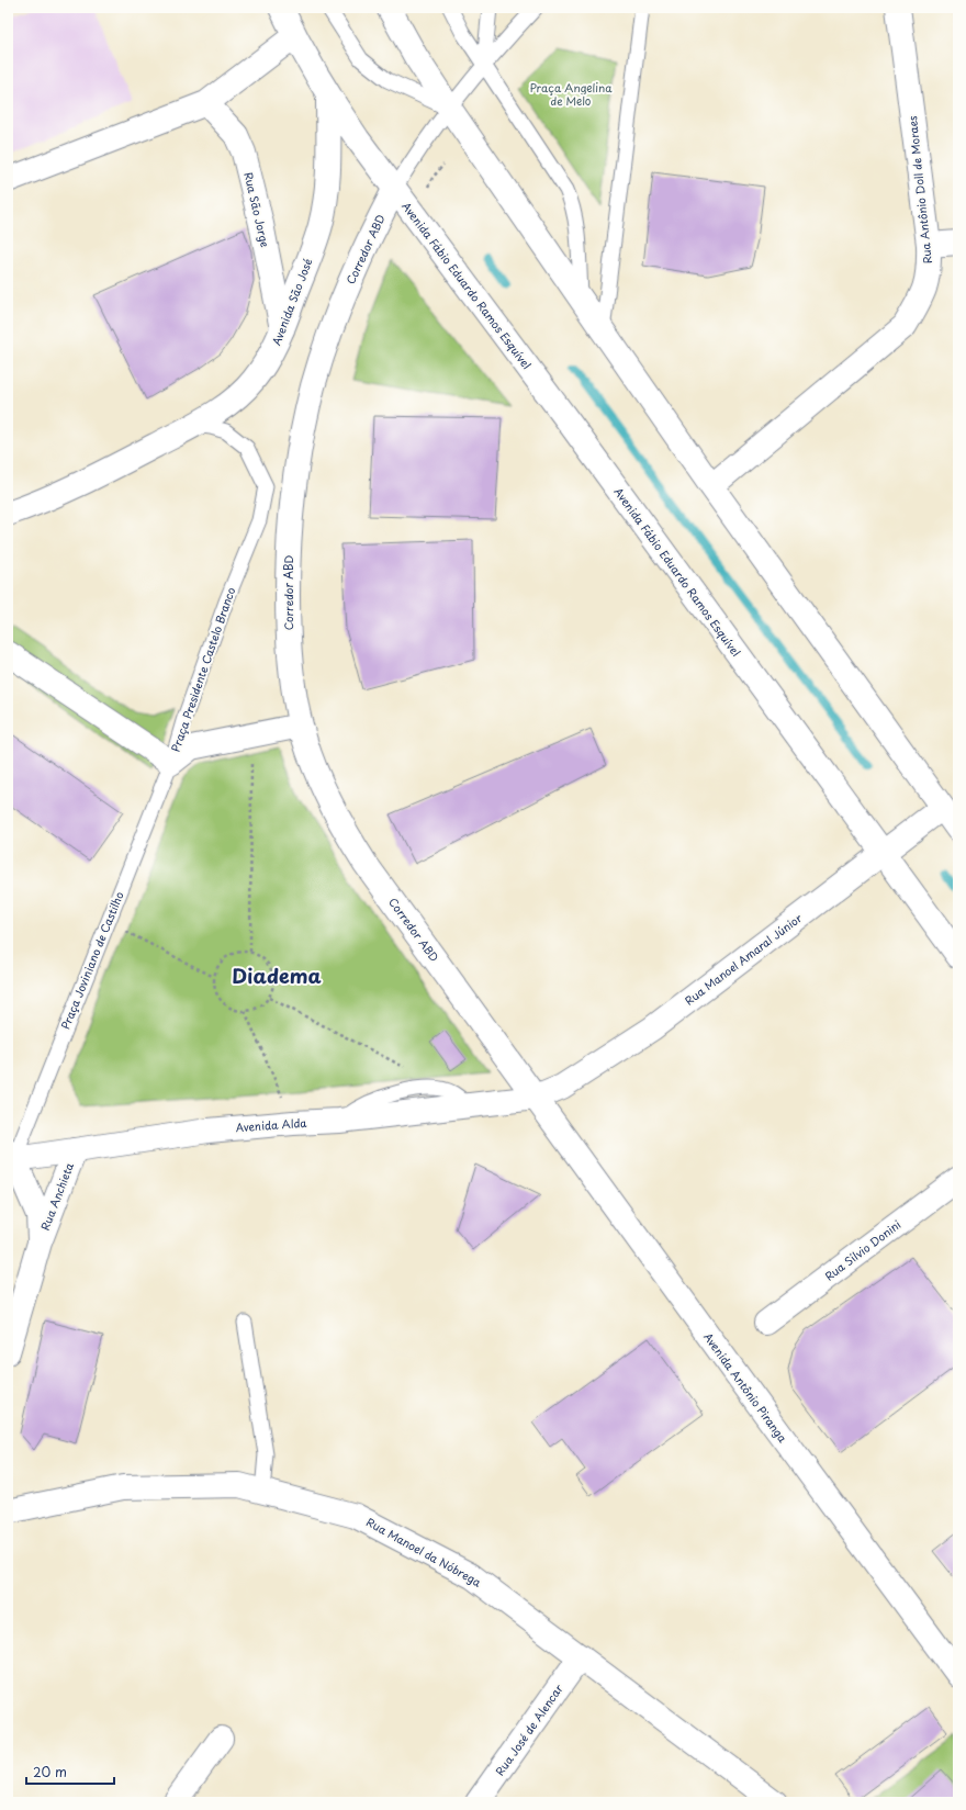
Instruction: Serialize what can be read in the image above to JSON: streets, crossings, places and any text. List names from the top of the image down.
{
  "streets": {
    "main road": [
      "Rua Antônio Doll de Moraes",
      "Rua São Jorge",
      "Corredor ABD",
      "Avenida Fábio Eduardo Ramos Esquível",
      "Avenida São José",
      "Praça Presidente Castelo Branco",
      "Rua Manoel Amaral Júnior",
      "Avenida Alda",
      "Rua Anchieta",
      "Rua Sílvio Donini",
      "Avenida Antônio Piranga",
      "Rua Manoel da Nóbrega",
      "Rua José de Alencar"
    ],
    "lane": ["Praça Joviniano de Castilho"]
  },
  "crossings": [
    ["Rua São Jorge", "Avenida São José"],
    ["Corredor ABD", "Avenida Fábio Eduardo Ramos Esquível"],
    ["Corredor ABD", "Rua Manoel Amaral Júnior"],
    ["Corredor ABD", "Avenida Alda"],
    ["Corredor ABD", "Avenida Antônio Piranga"],
    ["Avenida Fábio Eduardo Ramos Esquível", "Avenida São José"],
    ["Avenida Fábio Eduardo Ramos Esquível", "Rua Manoel Amaral Júnior"],
    ["Avenida São José", "Praça Presidente Castelo Branco"],
    ["Praça Presidente Castelo Branco", "Praça Joviniano de Castilho"],
    ["Rua Manoel Amaral Júnior", "Avenida Alda"],
    ["Rua Manoel Amaral Júnior", "Avenida Antônio Piranga"],
    ["Praça Joviniano de Castilho", "Avenida Alda"],
    ["Praça Joviniano de Castilho", "Rua Anchieta"],
    ["Avenida Alda", "Rua Anchieta"],
    ["Avenida Alda", "Avenida Antônio Piranga"],
    ["Rua Manoel da Nóbrega", "Rua José de Alencar"]
  ],
  "districts": ["Diadema"],
  "parks": ["Praça Angelina de Melo"],
  "scale_bar": "20 m"
}
